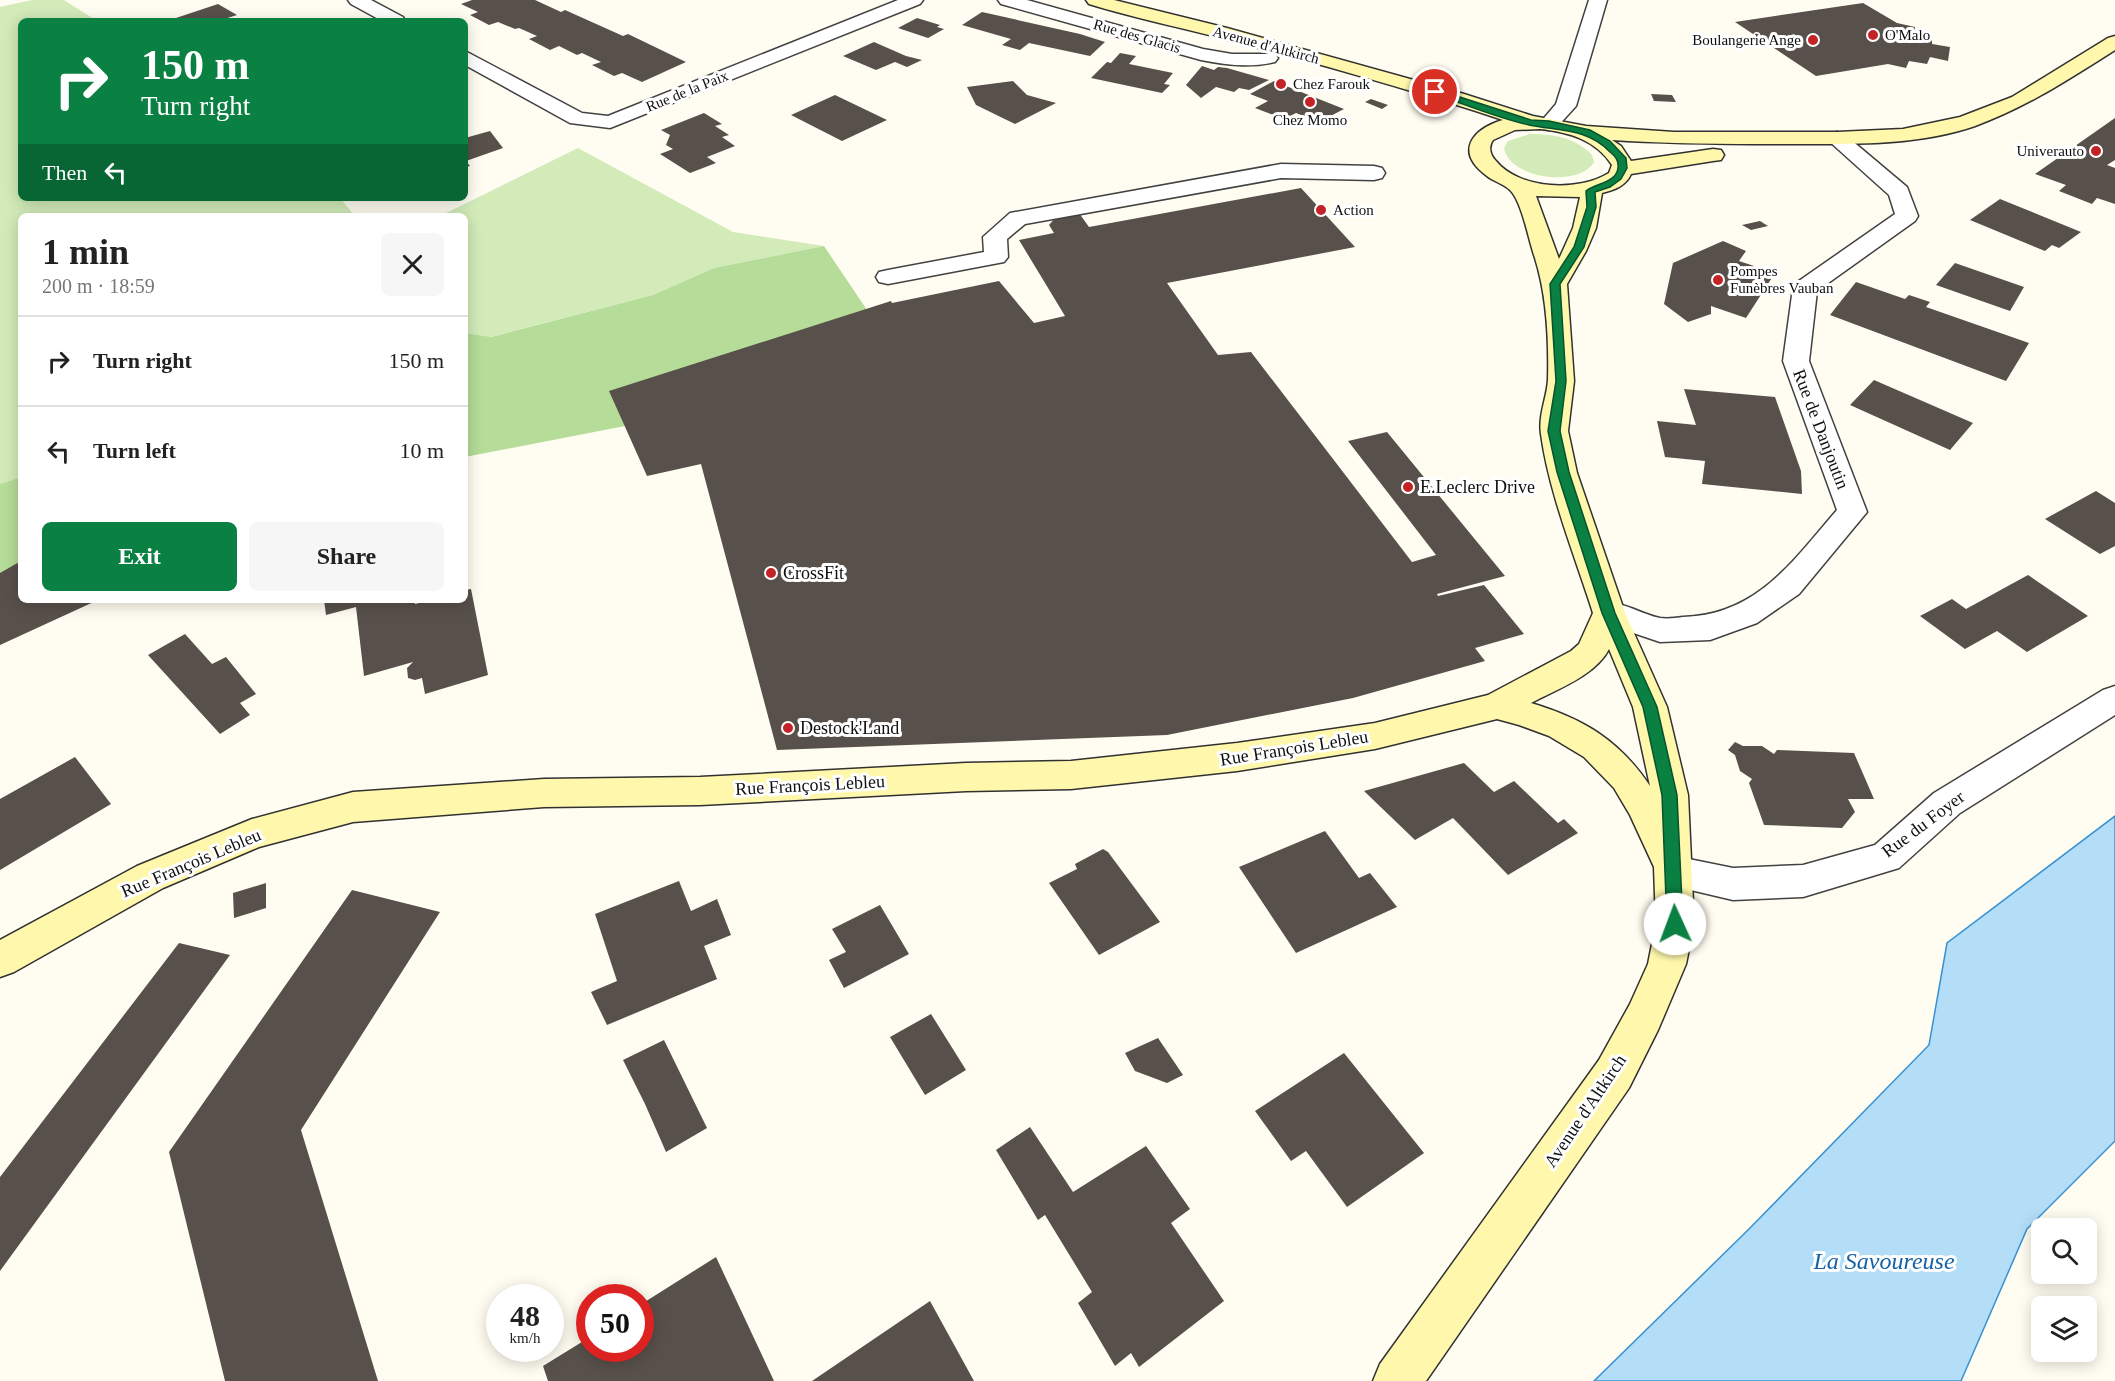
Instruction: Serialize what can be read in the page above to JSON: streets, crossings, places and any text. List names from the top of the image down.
{
  "streets": {
    "street": [
      "Rue des Glacis",
      "Avenue d'Altkirch",
      "Rue de la Paix",
      "Rue de Danjoutin",
      "Rue François Lebleu",
      "Rue du Foyer"
    ]
  },
  "crossings": [
    ["Rue des Glacis", "Avenue d'Altkirch"],
    ["Avenue d'Altkirch", "Rue de Danjoutin"],
    ["Avenue d'Altkirch", "Rue François Lebleu"],
    ["Avenue d'Altkirch", "Rue du Foyer"],
    ["Rue de Danjoutin", "Rue François Lebleu"]
  ],
  "water": ["La Savoureuse"],
  "places": [
    "O'Malo",
    "Boulangerie Ange",
    "Chez Farouk",
    "Chez Momo",
    "Univerauto",
    "Action",
    "Pompes Funèbres Vauban",
    "E.Leclerc Drive",
    "CrossFit",
    "Destock'Land"
  ],
  "page": {
    "turn": ["150 m", "Turn right"],
    "then": "Then",
    "heading": ["1 min", "200 m · 18:59"],
    "list": [
      {
        "name": "Turn right",
        "value": "150 m"
      },
      {
        "name": "Turn left",
        "value": "10 m"
      }
    ],
    "buttons": ["Exit", "Share"],
    "speed": "48 km/h",
    "limit": "50"
  }
}
